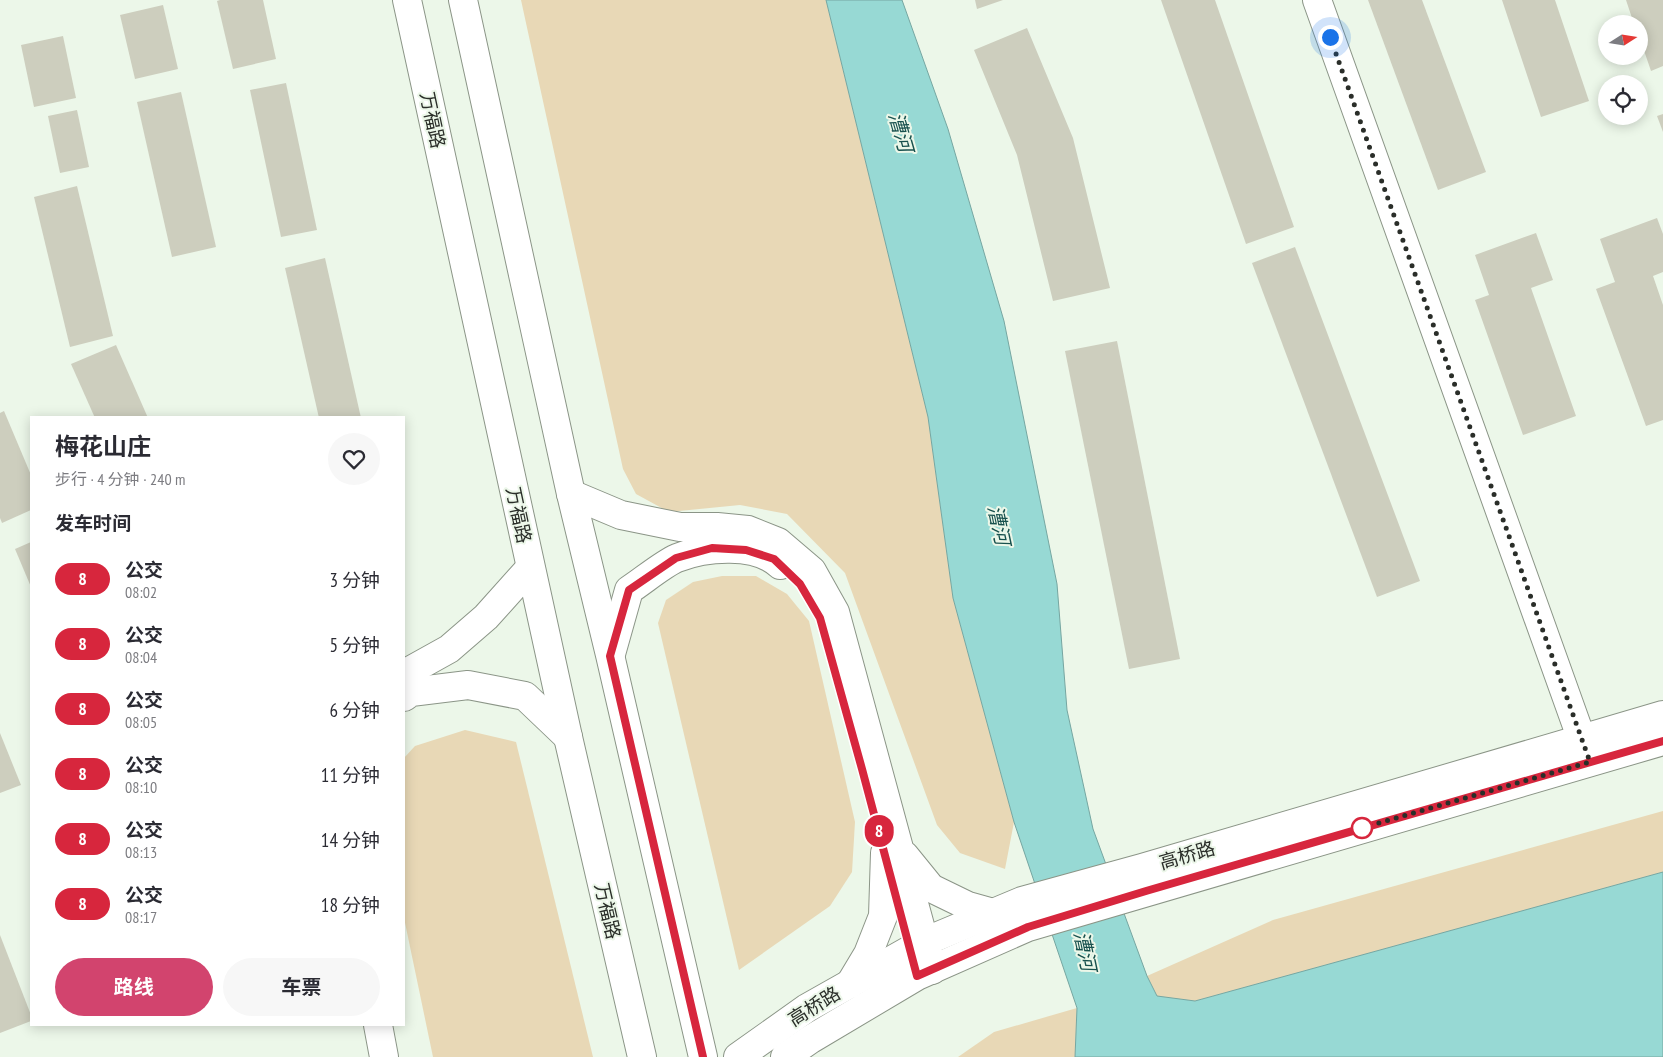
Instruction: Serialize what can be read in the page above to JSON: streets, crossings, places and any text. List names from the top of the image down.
{
  "streets": {
    "main road": ["万福路", "高桥路"]
  },
  "water": ["漕河"],
  "lines": ["bus line 8"],
  "north": "right",
  "page": {
    "on_map": "8",
    "heading": [
      ["梅花山庄", "步行 · 4 分钟 · 240 m"],
      "发车时间"
    ],
    "list": [
      {
        "mark": "8",
        "name": "公交",
        "note": "08:02",
        "value": "3 分钟"
      },
      {
        "mark": "8",
        "name": "公交",
        "note": "08:04",
        "value": "5 分钟"
      },
      {
        "mark": "8",
        "name": "公交",
        "note": "08:05",
        "value": "6 分钟"
      },
      {
        "mark": "8",
        "name": "公交",
        "note": "08:10",
        "value": "11 分钟"
      },
      {
        "mark": "8",
        "name": "公交",
        "note": "08:13",
        "value": "14 分钟"
      },
      {
        "mark": "8",
        "name": "公交",
        "note": "08:17",
        "value": "18 分钟"
      }
    ],
    "buttons": ["路线", "车票"]
  }
}
